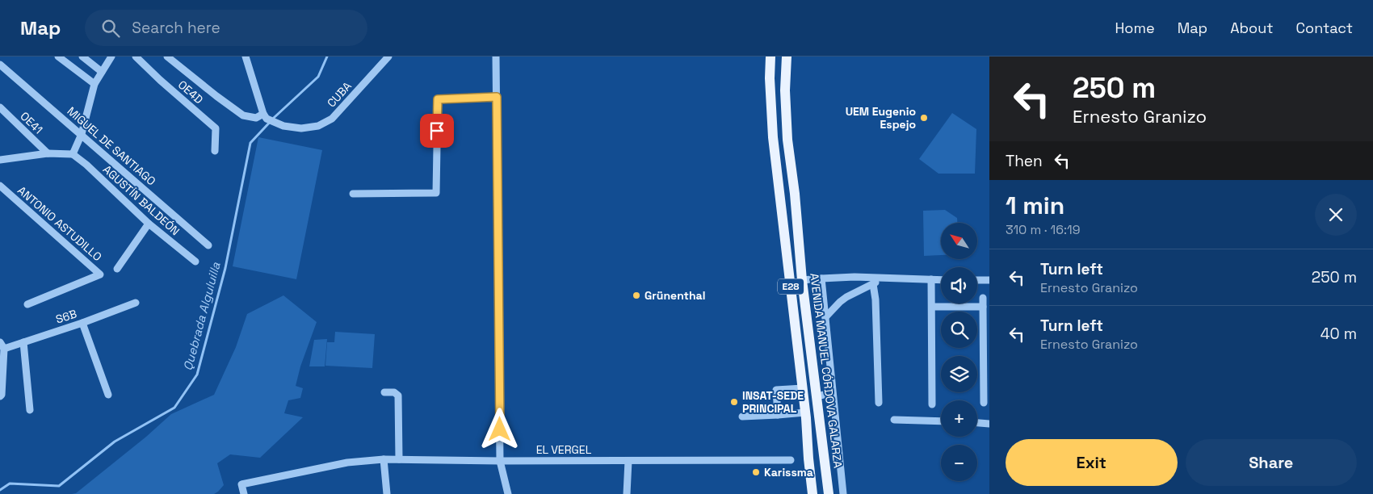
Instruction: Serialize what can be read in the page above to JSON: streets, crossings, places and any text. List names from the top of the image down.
{
  "streets": {
    "main road": ["E28", "AVENIDA MANUEL CÓRDOVA GALARZA"],
    "street": [
      "OE4D",
      "CUBA",
      "OE41",
      "MIGUEL DE SANTIAGO",
      "AGUSTÍN BALDEÓN",
      "ANTONIO ASTUDILLO",
      "S6B",
      "EL VERGEL"
    ]
  },
  "water": ["Quebrada Alguluilla"],
  "places": [
    "UEM Eugenio Espejo",
    "Grünenthal",
    "INSAT-SEDE PRINCIPAL",
    "Karissma"
  ],
  "north": "top left",
  "page": {
    "header": "Map",
    "search": "Search here",
    "nav": [
      "Home",
      "Map",
      "About",
      "Contact"
    ],
    "turn": ["250 m", "Ernesto Granizo"],
    "then": "Then",
    "heading": ["1 min", "310 m · 16:19"],
    "map_buttons": ["+", "−"],
    "list": [
      {
        "name": "Turn left",
        "note": "Ernesto Granizo",
        "value": "250 m"
      },
      {
        "name": "Turn left",
        "note": "Ernesto Granizo",
        "value": "40 m"
      }
    ],
    "buttons": ["Exit", "Share"]
  }
}
